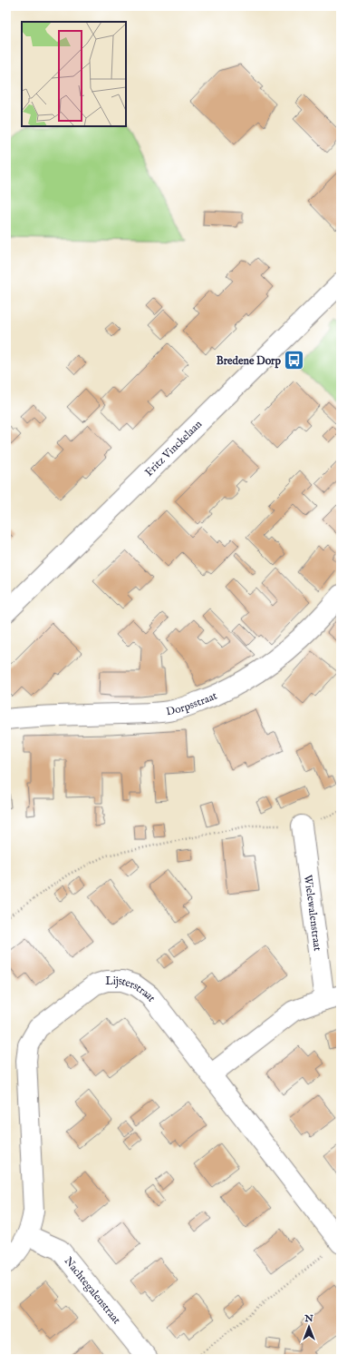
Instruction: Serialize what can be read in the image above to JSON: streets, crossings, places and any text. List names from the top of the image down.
{
  "streets": {
    "street": [
      "Fritz Vinckelaan",
      "Dorpsstraat",
      "Wielewalenstraat",
      "Lijsterstraat",
      "Nachtegalenstraat"
    ]
  },
  "crossings": [
    ["Wielewalenstraat", "Lijsterstraat"],
    ["Lijsterstraat", "Nachtegalenstraat"]
  ],
  "places": {
    "bus stop": ["Bredene Dorp"]
  },
  "north": "top"
}
